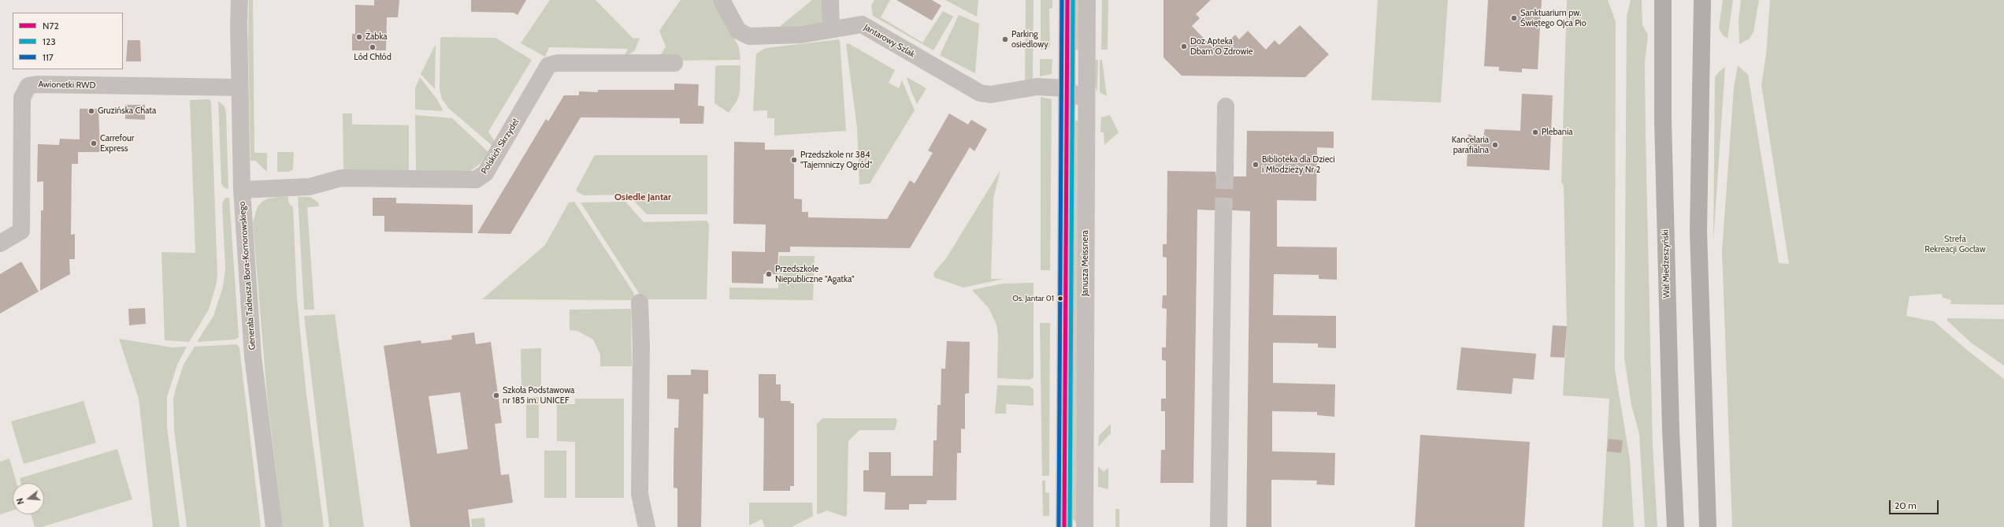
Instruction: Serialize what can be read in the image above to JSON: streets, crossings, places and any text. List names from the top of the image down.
{
  "streets": {
    "main road": ["Wał Miedzeszyński"],
    "street": [
      "Jantarowy Szlak",
      "Awionetki RWD",
      "Polskich Skrzydeł",
      "Janusza Meissnera",
      "Generała Tadeusza Bora-Komorowskiego"
    ]
  },
  "crossings": [
    ["Awionetki RWD", "Generała Tadeusza Bora-Komorowskiego"],
    ["Polskich Skrzydeł", "Generała Tadeusza Bora-Komorowskiego"]
  ],
  "districts": ["Osiedle Jantar"],
  "parks": ["Strefa Rekreacji Gocław"],
  "places": [
    "Sanktuarium pw. Świętego Ojca Pio",
    "Żabka",
    "Parking osiedlowy",
    "Doz Apteka Dbam O Zdrowie",
    "Lód Chłód",
    "Gruzińska Chata",
    "Plebania",
    "Carrefour Express",
    "Kancelaria parafialna",
    "Przedszkole nr 384 \"Tajemniczy Ogród\"",
    "Biblioteka dla Dzieci i Młodzieży Nr 2",
    "Przedszkole Niepubliczne \"Agatka\"",
    "Os. Jantar 01",
    "Szkoła Podstawowa nr 185 im. UNICEF"
  ],
  "lines": ["transit line N72", "transit line 123", "transit line 117"],
  "legend": ["N72", "123", "117"],
  "scale_bar": "20 m",
  "north": "left"
}
